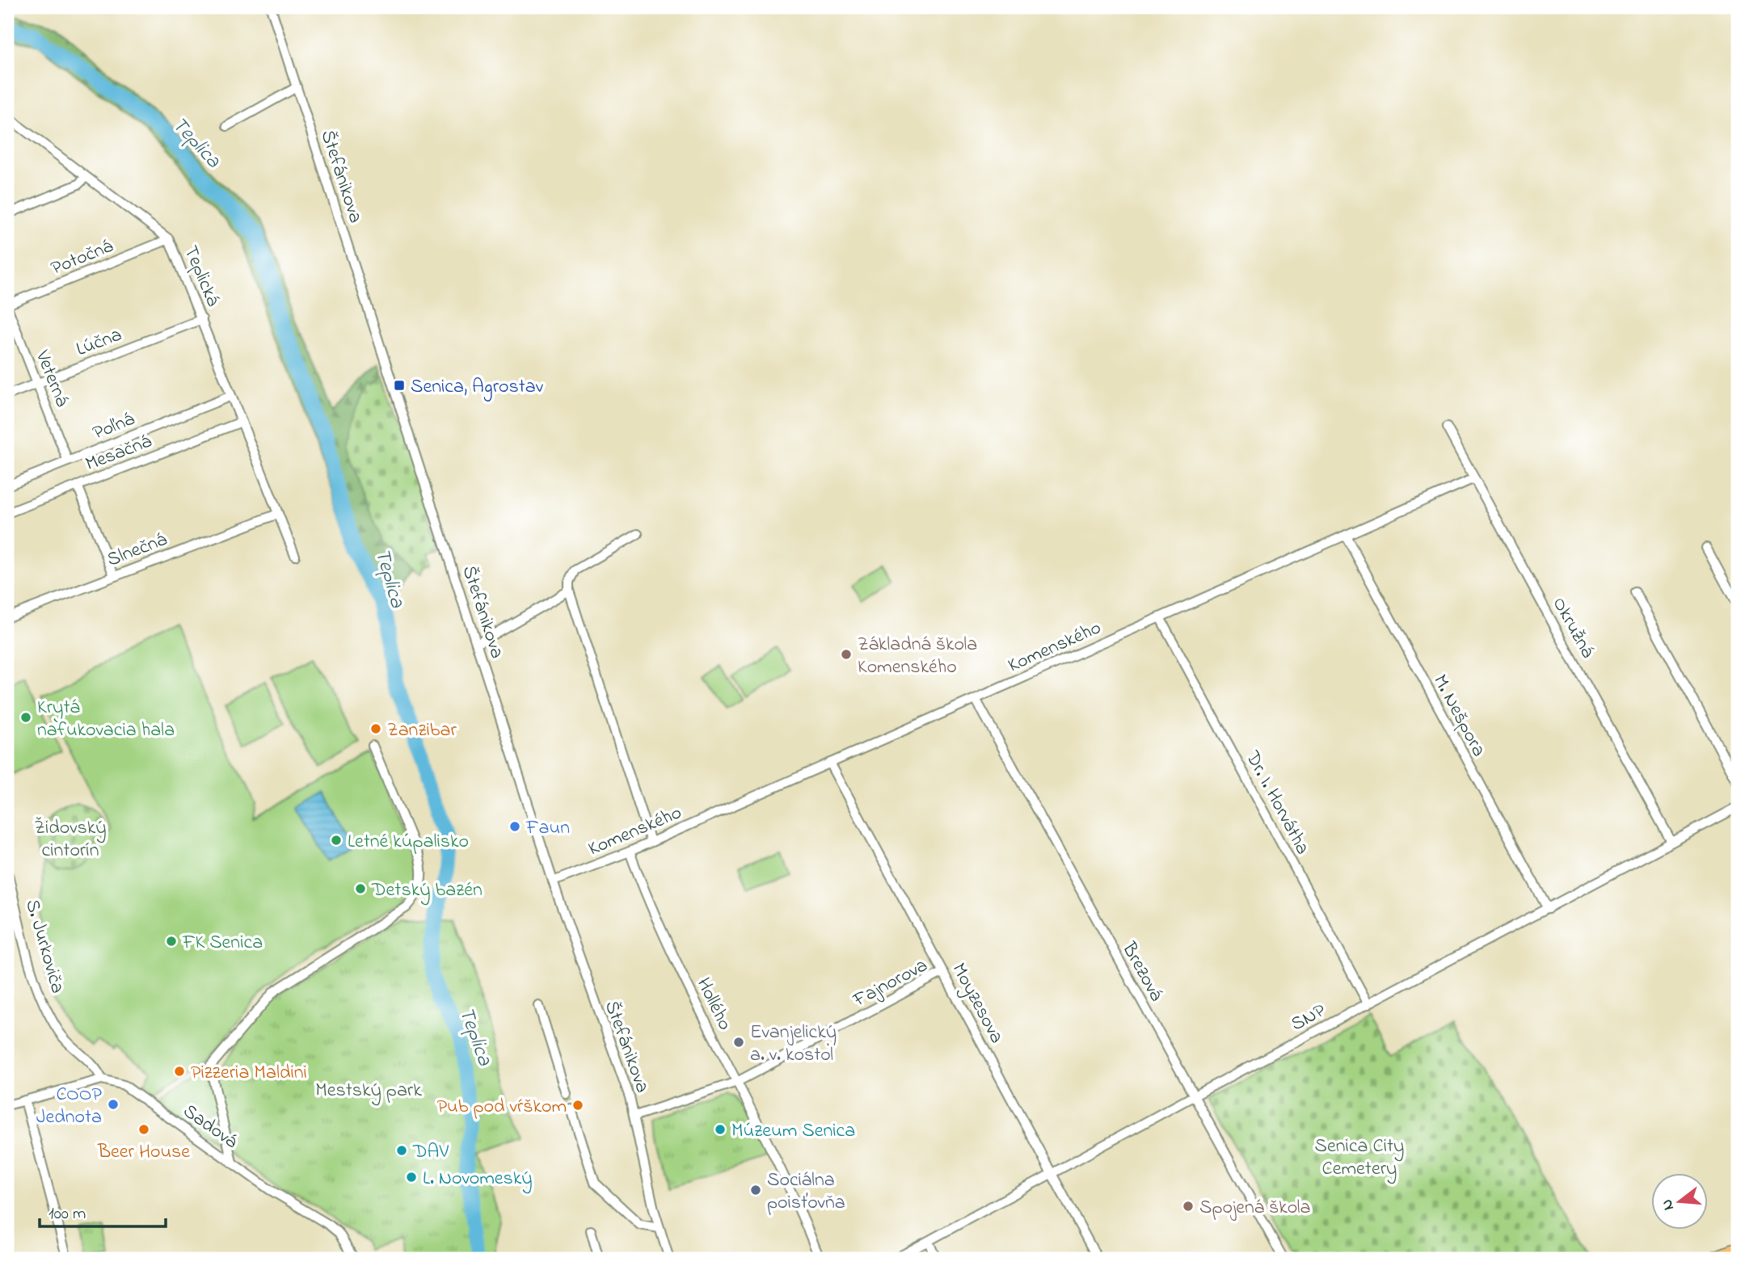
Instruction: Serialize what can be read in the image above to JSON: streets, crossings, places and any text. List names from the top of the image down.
{
  "streets": {
    "street": [
      "Štefánikova",
      "Potočná",
      "Teplická",
      "Lúčna",
      "Veterná",
      "Poľná",
      "Mesačná",
      "Slnečná",
      "Okružná",
      "Komenského",
      "M. Nešpora",
      "Dr. I. Horvátha",
      "S. Jurkoviča",
      "Brezová",
      "Fajnorova",
      "Moyzesova",
      "Hollého",
      "SNP",
      "Sadová"
    ]
  },
  "crossings": [
    ["Štefánikova", "Komenského"],
    ["Štefánikova", "Fajnorova"],
    ["Potočná", "Teplická"],
    ["Potočná", "Veterná"],
    ["Teplická", "Lúčna"],
    ["Teplická", "Poľná"],
    ["Teplická", "Mesačná"],
    ["Teplická", "Slnečná"],
    ["Lúčna", "Veterná"],
    ["Veterná", "Poľná"],
    ["Okružná", "Komenského"],
    ["Okružná", "SNP"],
    ["Komenského", "M. Nešpora"],
    ["Komenského", "Dr. I. Horvátha"],
    ["Komenského", "Brezová"],
    ["Komenského", "Moyzesova"],
    ["Komenského", "Hollého"],
    ["M. Nešpora", "SNP"],
    ["Dr. I. Horvátha", "SNP"],
    ["S. Jurkoviča", "Sadová"],
    ["Brezová", "SNP"],
    ["Fajnorova", "Moyzesova"],
    ["Fajnorova", "Hollého"],
    ["Moyzesova", "SNP"]
  ],
  "water": ["Teplica"],
  "parks": ["Židovský cintorín", "Mestský park", "Senica City Cemetery"],
  "places": {
    "transit": ["Senica, Agrostav"],
    "other": [
      "Základná škola Komenského",
      "Krytá nafukovacia hala",
      "Zanzibar",
      "Faun",
      "Letné kúpalisko",
      "Detský bazén",
      "FK Senica",
      "Evanjelický a. v. kostol",
      "Pizzeria Maldini",
      "COOP Jednota",
      "Pub pod vŕškom",
      "Beer House",
      "Múzeum Senica",
      "DAV",
      "L. Novomeský",
      "Sociálna poisťovňa",
      "Spojená škola"
    ]
  },
  "scale_bar": "100 m",
  "north": "left"
}
